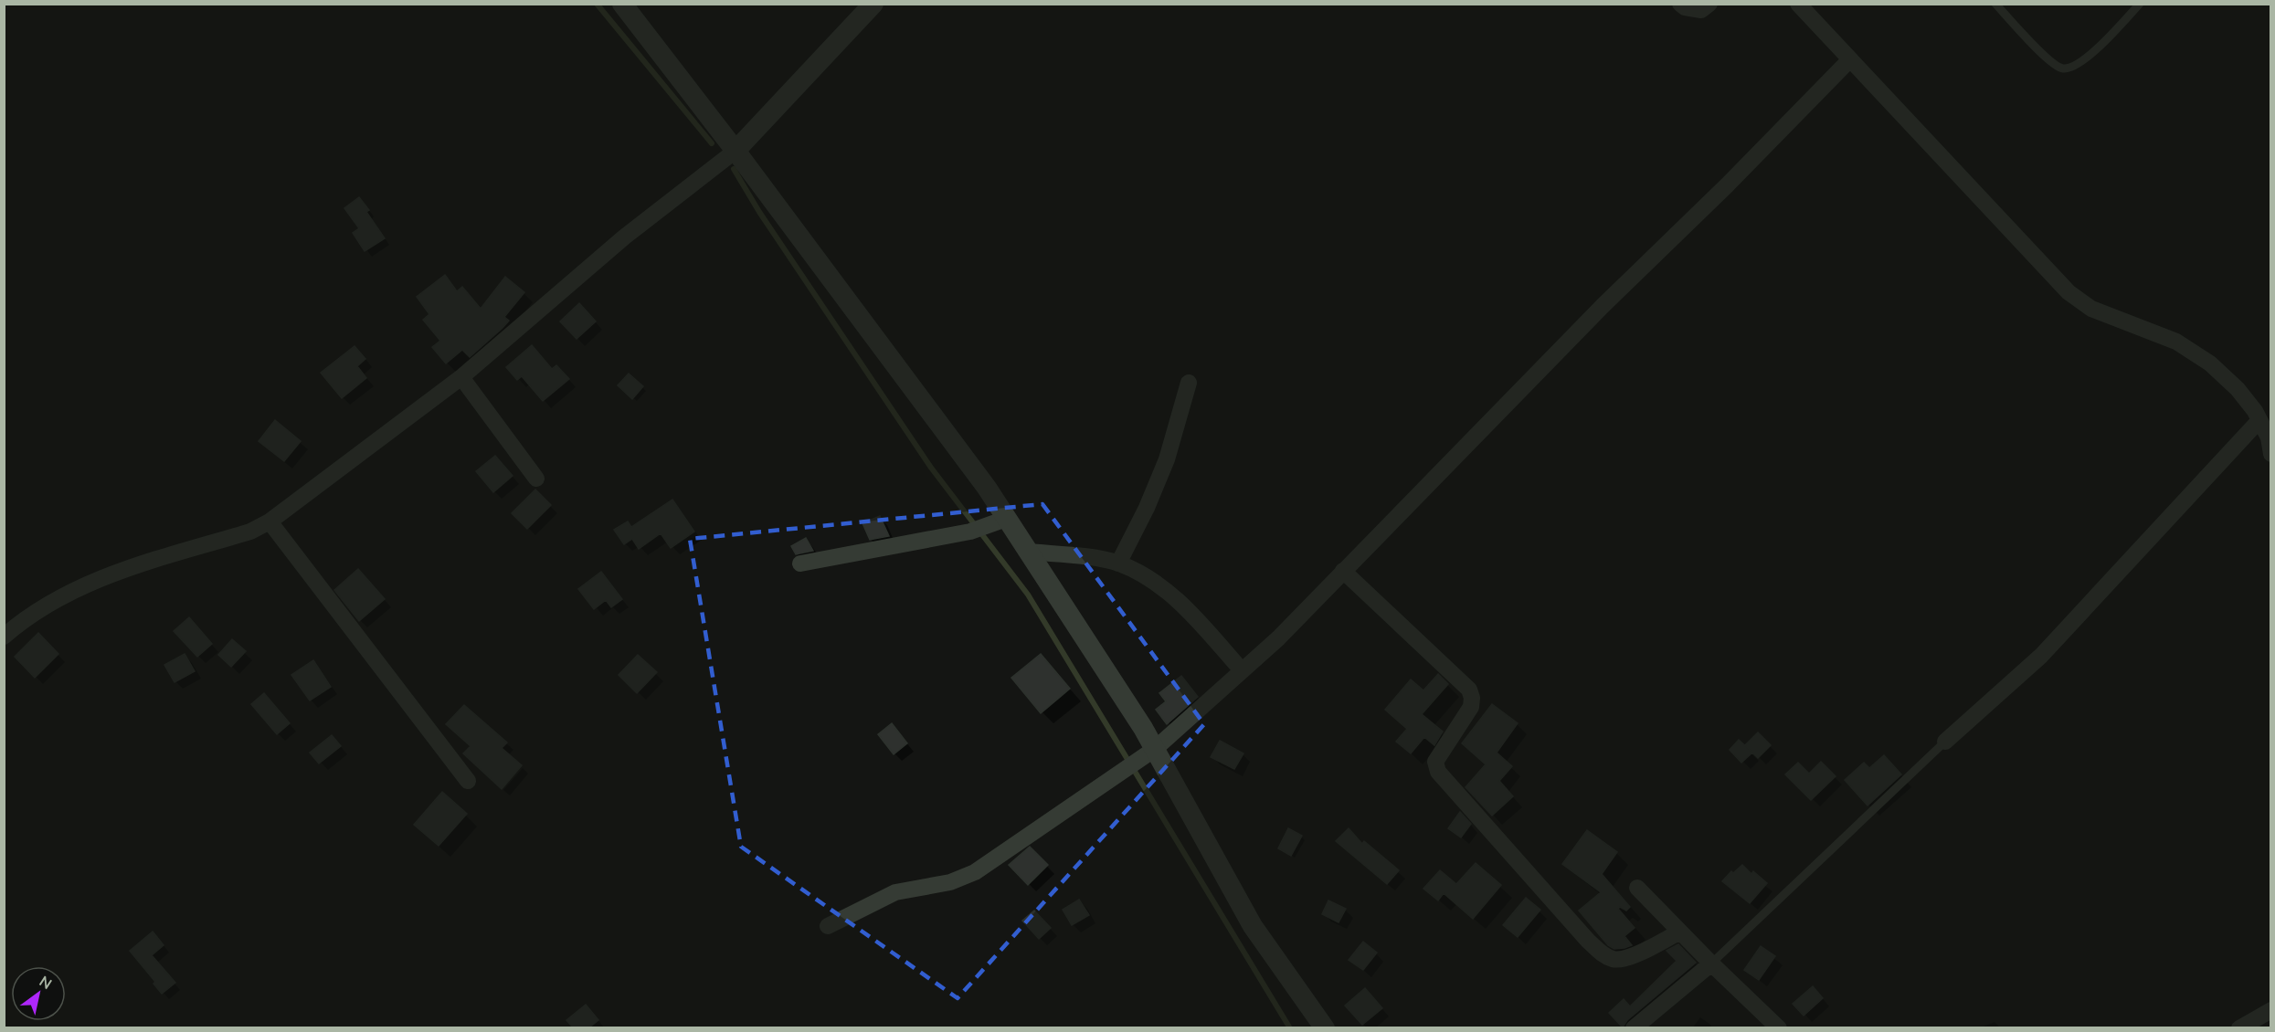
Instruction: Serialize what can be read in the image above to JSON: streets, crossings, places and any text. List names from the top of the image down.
{
  "north": "top right"
}
